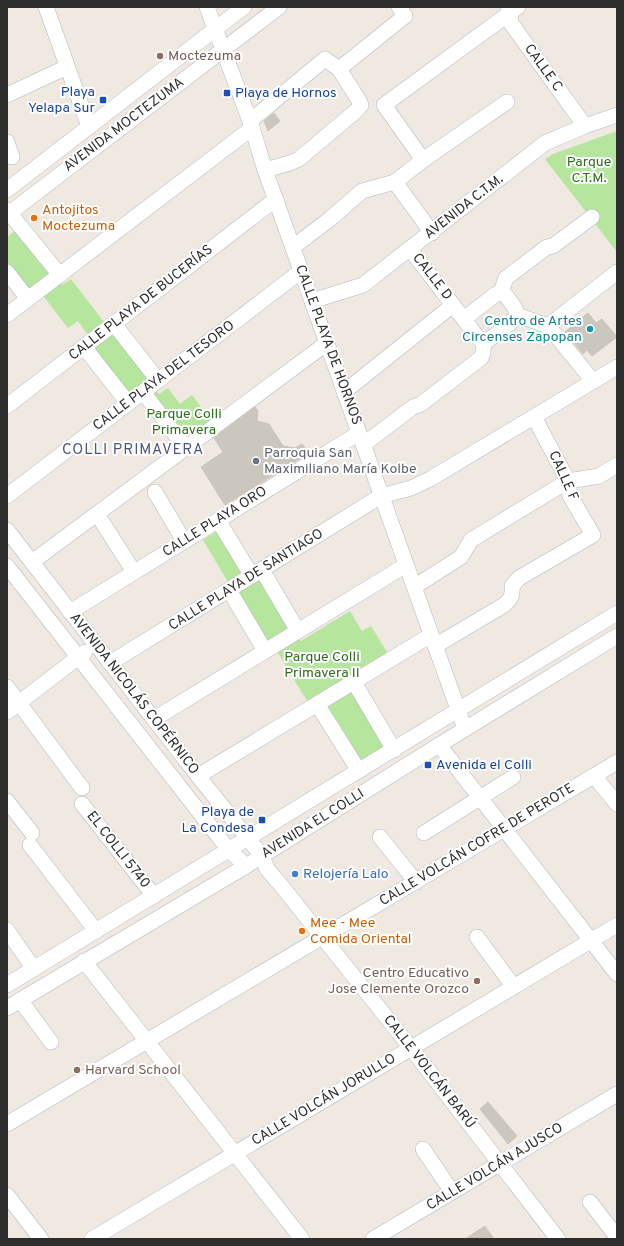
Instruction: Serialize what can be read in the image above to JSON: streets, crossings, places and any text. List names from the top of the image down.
{
  "streets": {
    "street": [
      "CALLE C",
      "AVENIDA MOCTEZUMA",
      "AVENIDA C.T.M.",
      "CALLE D",
      "CALLE PLAYA DE BUCERÍAS",
      "CALLE PLAYA DE HORNOS",
      "CALLE PLAYA DEL TESORO",
      "CALLE F",
      "CALLE PLAYA ORO",
      "CALLE PLAYA DE SANTIAGO",
      "AVENIDA NICOLÁS COPÉRNICO",
      "AVENIDA EL COLLI",
      "CALLE VOLCÁN COFRE DE PEROTE",
      "EL COLLI 5740",
      "CALLE VOLCÁN BARÚ",
      "CALLE VOLCÁN JORULLO",
      "CALLE VOLCÁN AJUSCO"
    ]
  },
  "crossings": [
    ["CALLE C", "AVENIDA C.T.M."],
    ["AVENIDA MOCTEZUMA", "CALLE PLAYA DE HORNOS"],
    ["AVENIDA C.T.M.", "CALLE D"],
    ["AVENIDA C.T.M.", "CALLE PLAYA DE HORNOS"],
    ["CALLE D", "CALLE PLAYA ORO"],
    ["CALLE PLAYA DE BUCERÍAS", "CALLE PLAYA DE HORNOS"],
    ["CALLE PLAYA DE HORNOS", "CALLE PLAYA DEL TESORO"],
    ["CALLE PLAYA DE HORNOS", "CALLE F"],
    ["CALLE PLAYA DE HORNOS", "CALLE PLAYA ORO"],
    ["CALLE PLAYA DE HORNOS", "CALLE PLAYA DE SANTIAGO"],
    ["CALLE PLAYA DE HORNOS", "AVENIDA EL COLLI"],
    ["CALLE F", "CALLE PLAYA DE SANTIAGO"],
    ["CALLE PLAYA ORO", "AVENIDA NICOLÁS COPÉRNICO"],
    ["CALLE PLAYA DE SANTIAGO", "AVENIDA NICOLÁS COPÉRNICO"],
    ["AVENIDA NICOLÁS COPÉRNICO", "AVENIDA EL COLLI"],
    ["AVENIDA NICOLÁS COPÉRNICO", "CALLE VOLCÁN BARÚ"],
    ["AVENIDA EL COLLI", "EL COLLI 5740"],
    ["AVENIDA EL COLLI", "CALLE VOLCÁN BARÚ"],
    ["CALLE VOLCÁN COFRE DE PEROTE", "CALLE VOLCÁN BARÚ"],
    ["CALLE VOLCÁN BARÚ", "CALLE VOLCÁN JORULLO"],
    ["CALLE VOLCÁN BARÚ", "CALLE VOLCÁN AJUSCO"]
  ],
  "districts": ["COLLI PRIMAVERA"],
  "parks": ["Parque C.T.M.", "Parque Colli Primavera", "Parque Colli Primavera II"],
  "places": {
    "other": [
      "Moctezuma",
      "Antojitos Moctezuma",
      "Centro de Artes Circenses Zapopan",
      "Parroquia San Maximiliano María Kolbe",
      "Relojería Lalo",
      "Mee - Mee Comida Oriental",
      "Centro Educativo Jose Clemente Orozco",
      "Harvard School"
    ],
    "transit": [
      "Playa de Hornos",
      "Playa Yelapa Sur",
      "Avenida el Colli",
      "Playa de La Condesa"
    ]
  }
}
